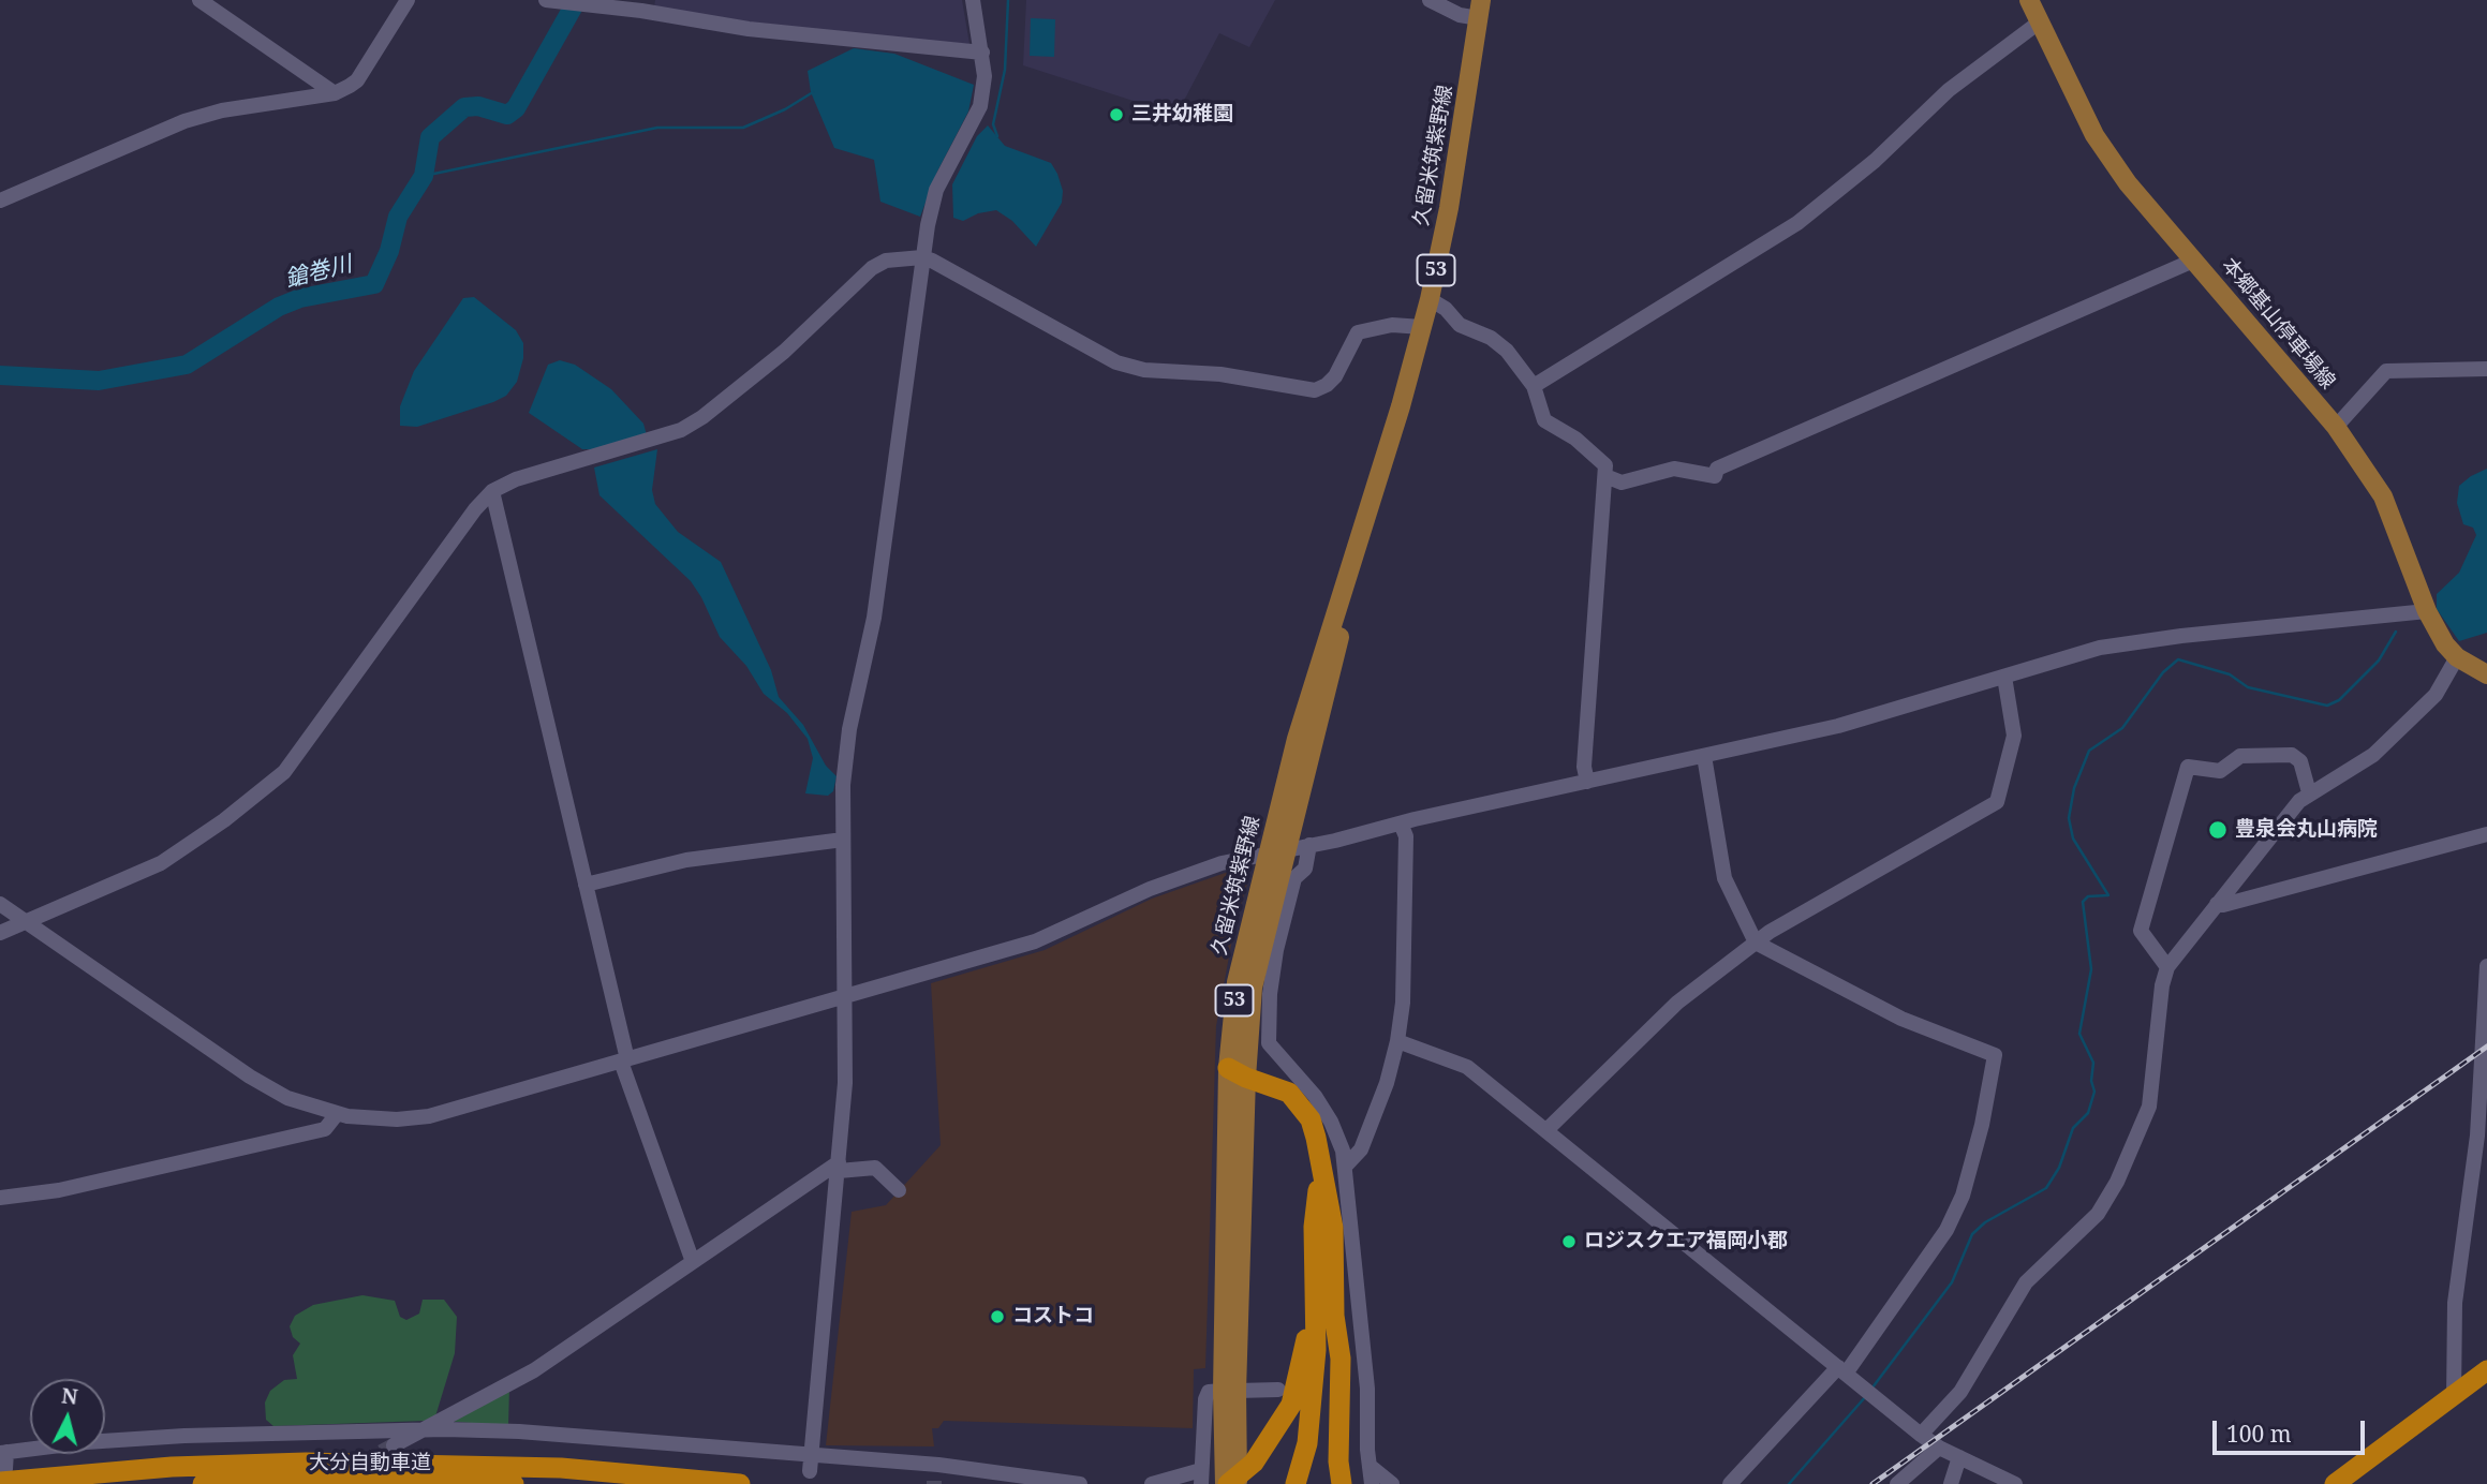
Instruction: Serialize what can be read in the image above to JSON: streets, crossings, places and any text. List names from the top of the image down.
{
  "streets": {
    "highway": ["大分自動車道"],
    "main road": ["久留米筑紫野線", "53", "本郷基山停車場線"]
  },
  "water": ["鎗巻川"],
  "places": [
    "三井幼稚園",
    "豊泉会丸山病院",
    "ロジスクエア福岡小郡",
    "コストコ"
  ],
  "scale_bar": "100 m",
  "north": "top"
}
